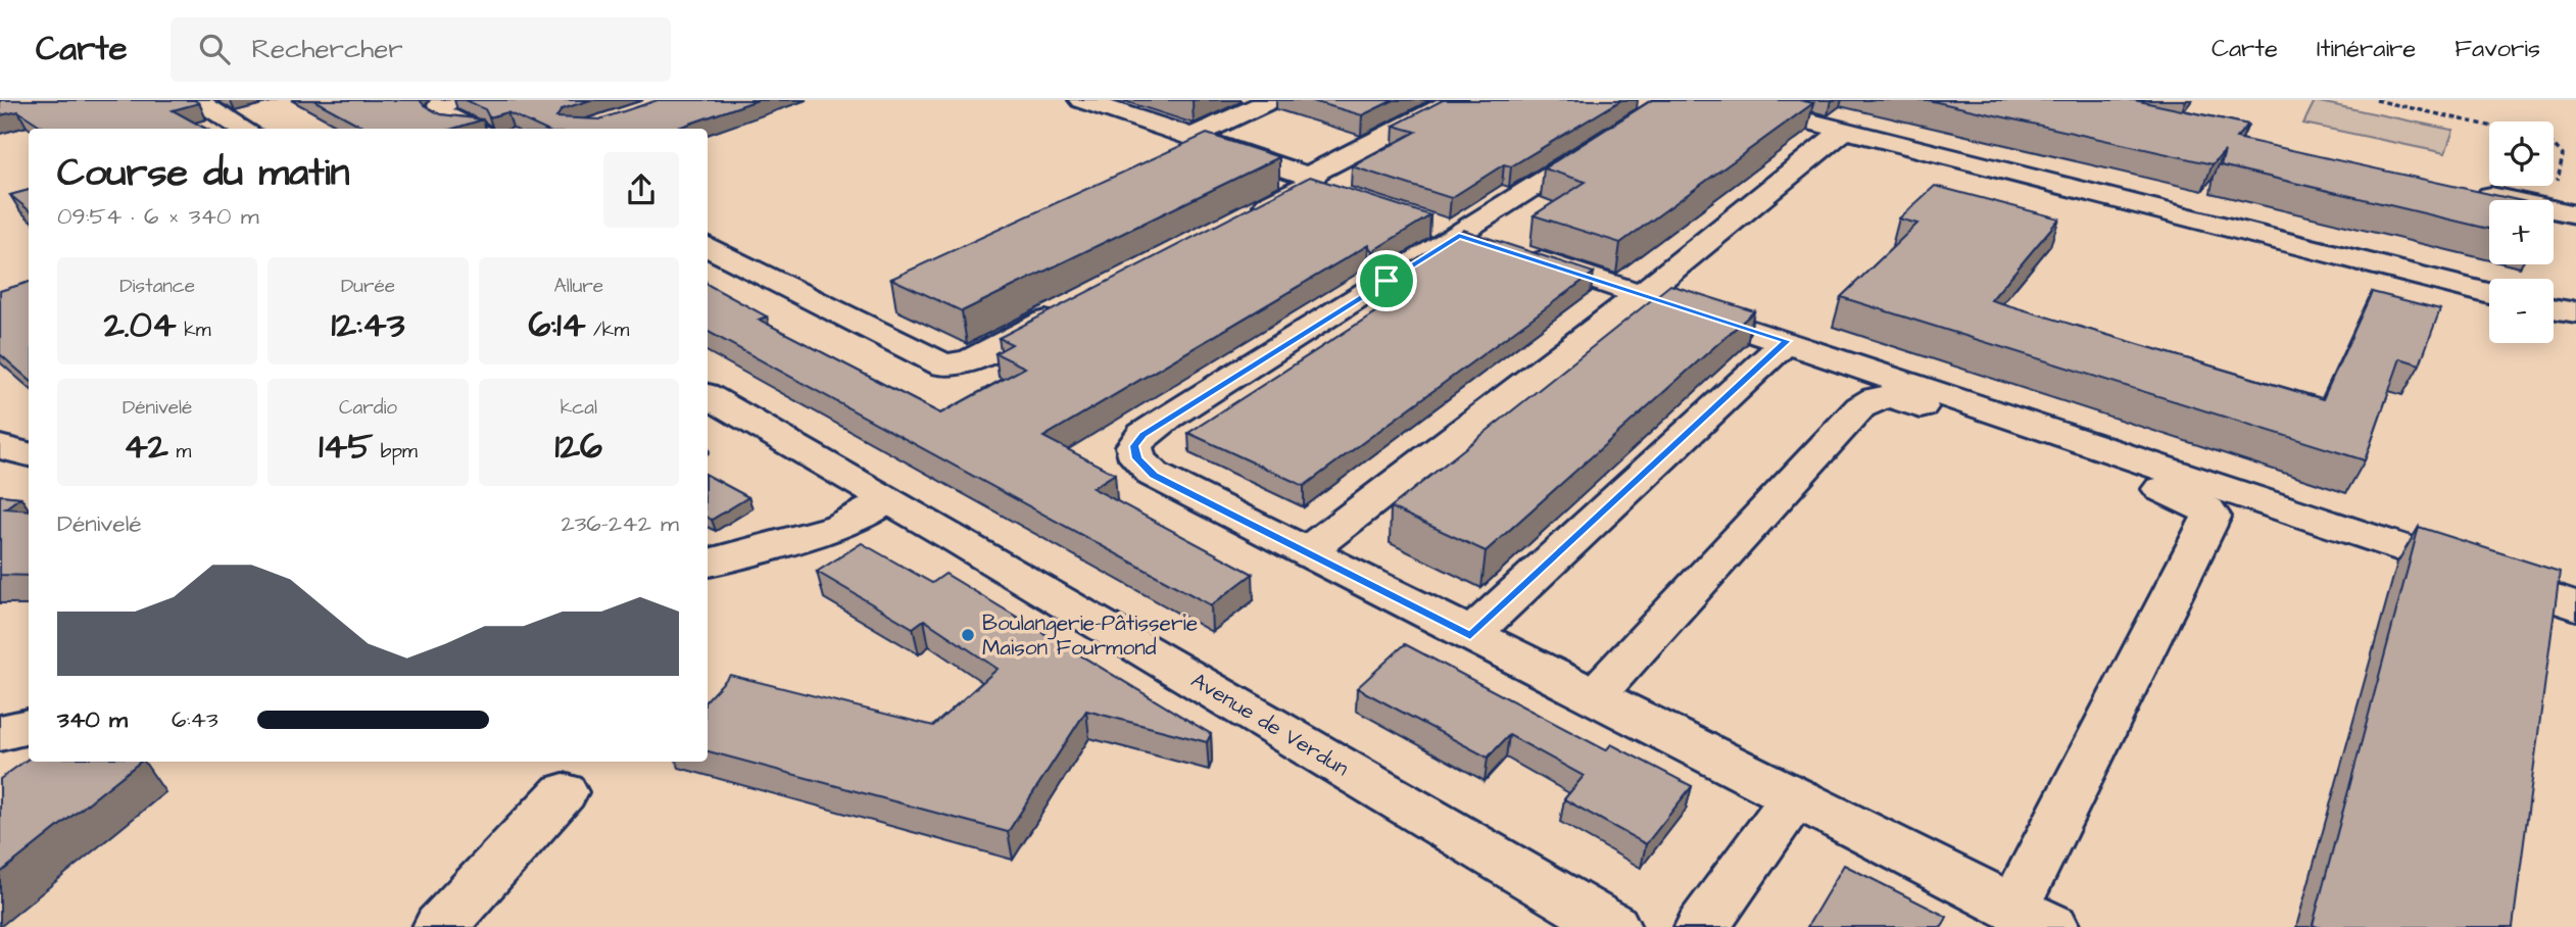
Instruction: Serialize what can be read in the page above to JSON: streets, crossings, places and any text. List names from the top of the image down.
{
  "streets": {
    "main road": ["Avenue de Verdun"]
  },
  "places": ["Boulangerie-Pâtisserie Maison Fourmond"],
  "page": {
    "header": "Carte",
    "search": "Rechercher",
    "nav": ["Carte", "Itinéraire", "Favoris"],
    "map_buttons": ["+", "−"],
    "heading": ["Course du matin", "09:54 · 6 × 340 m"],
    "stats": [
      ["Distance", "2.04 km"],
      ["Durée", "12:43"],
      ["Allure", "6:14 /km"],
      ["Dénivelé", "42 m"],
      ["Cardio", "145 bpm"],
      ["kcal", "126"]
    ],
    "chart": ["Dénivelé", "236–242 m"],
    "list": [
      {
        "name": "340 m",
        "note": "6:43"
      }
    ]
  }
}
